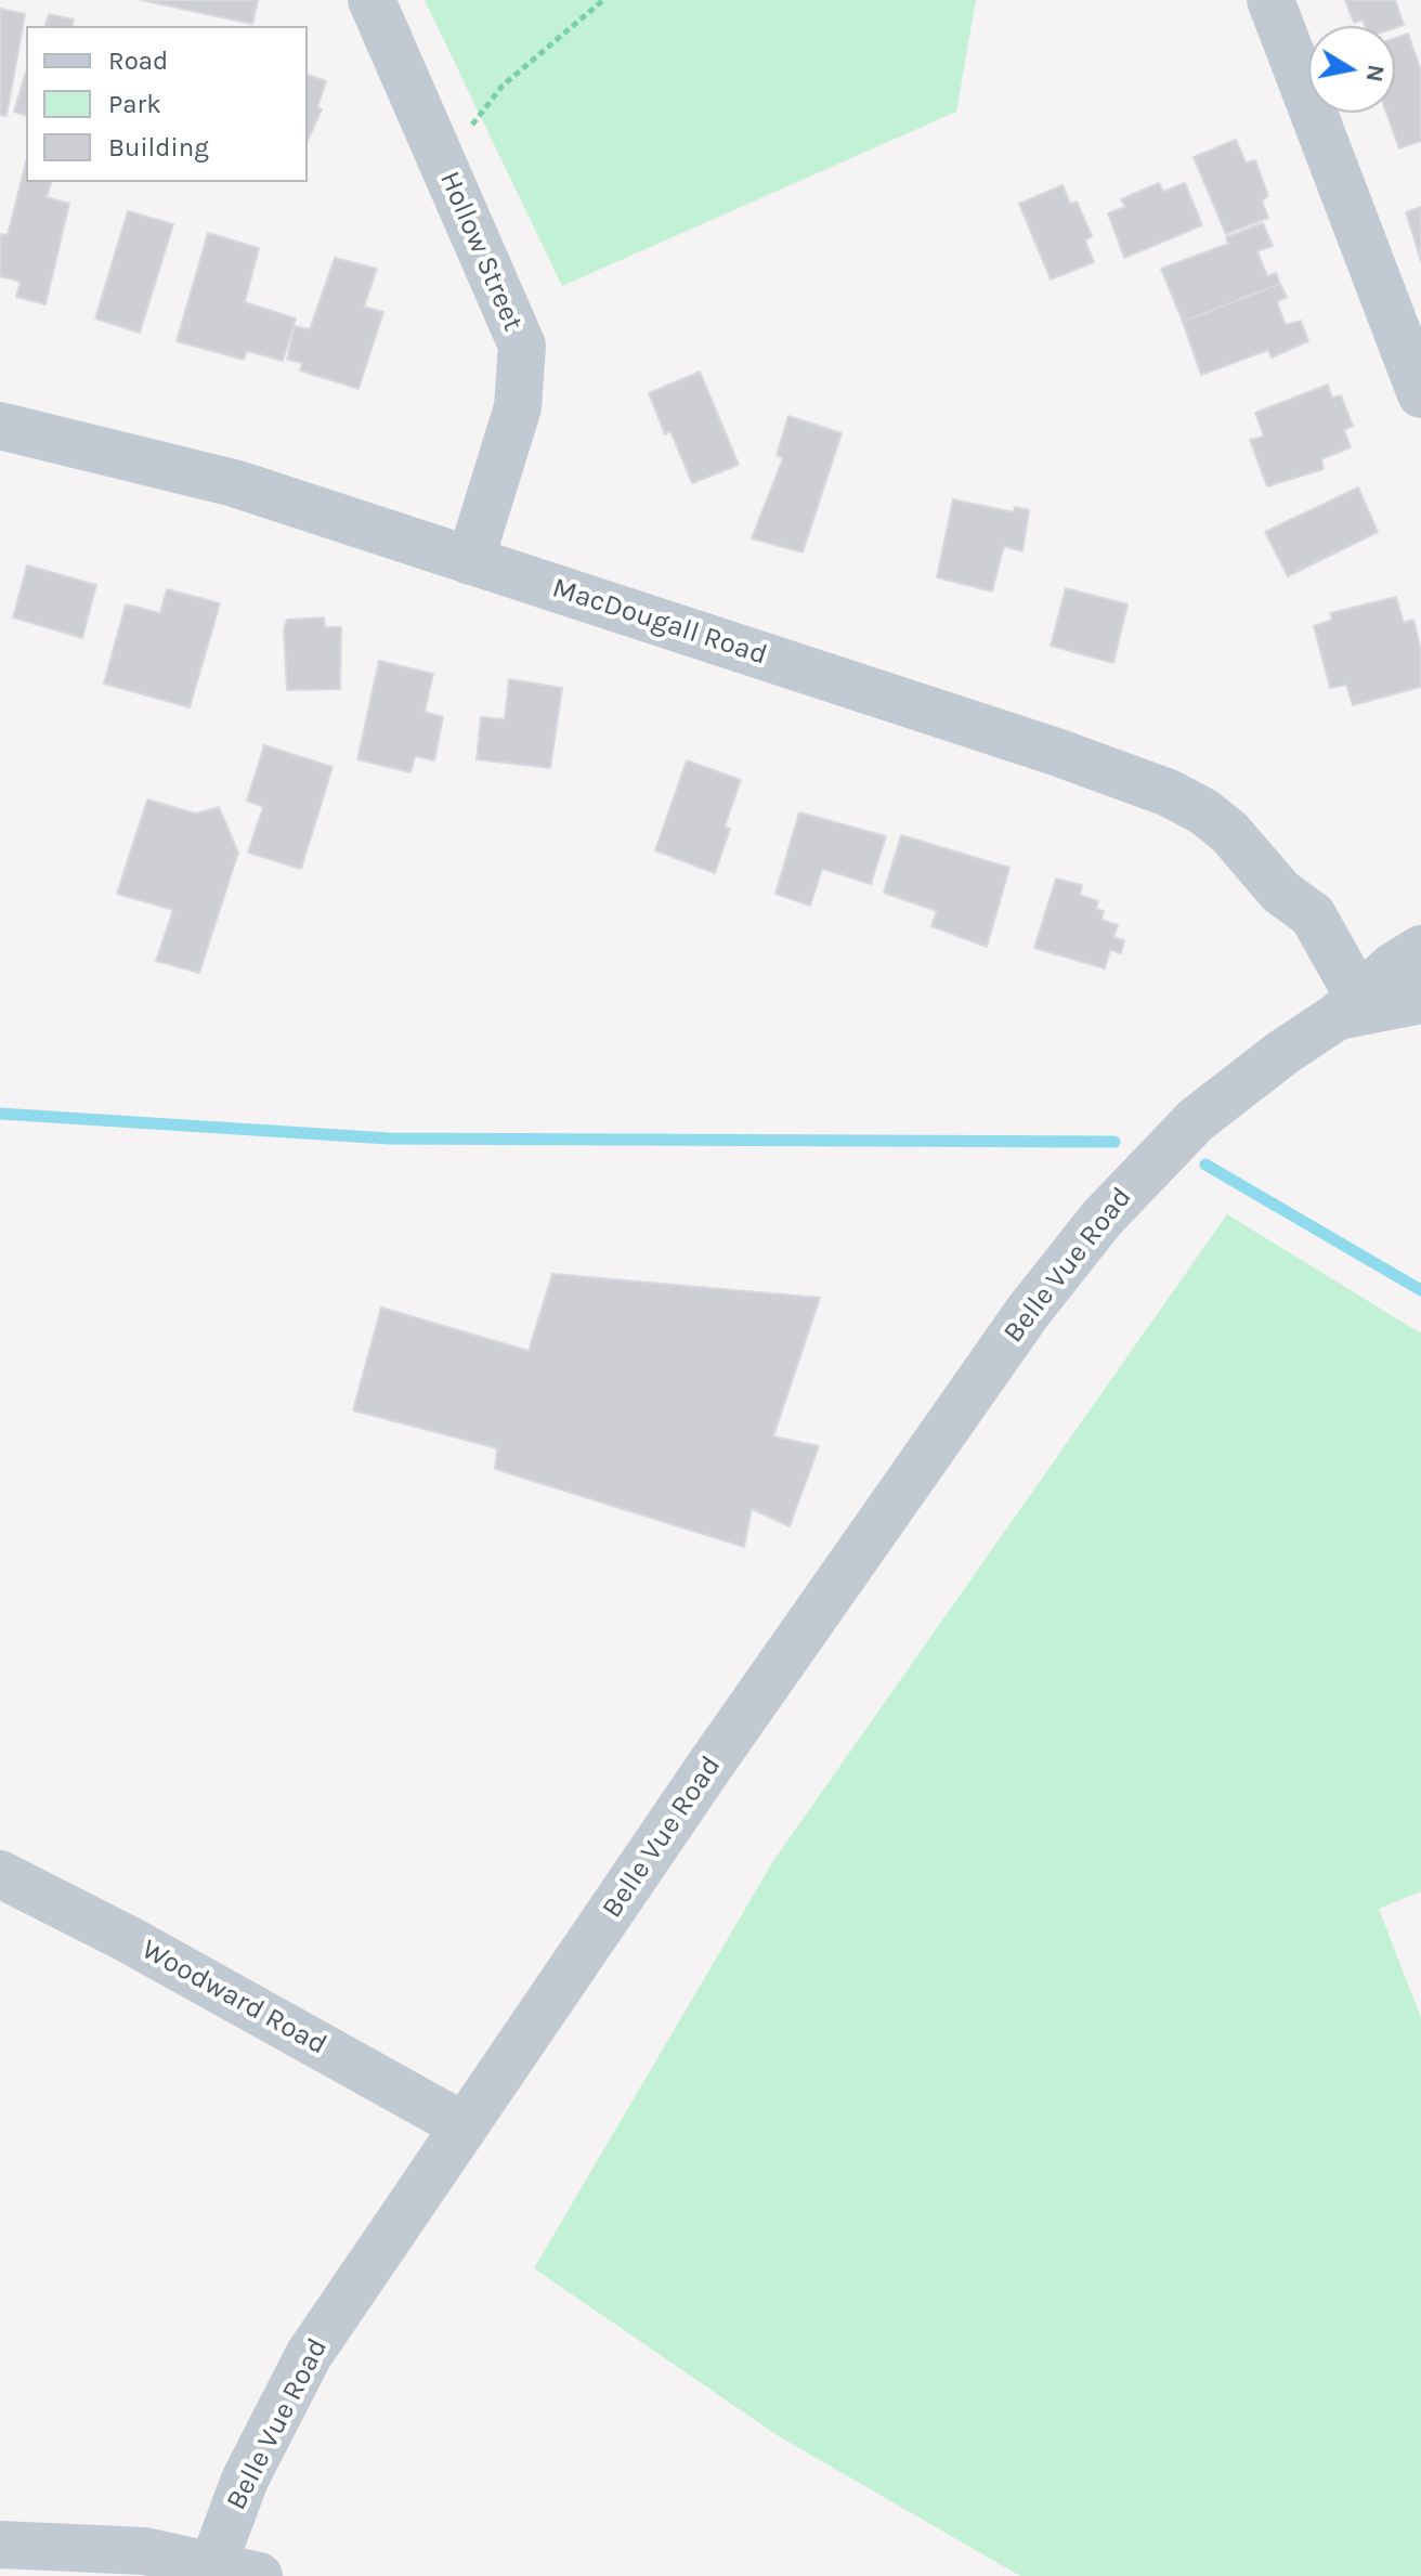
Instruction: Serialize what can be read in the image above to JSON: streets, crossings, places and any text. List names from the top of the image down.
{
  "streets": {
    "street": [
      "Hollow Street",
      "MacDougall Road",
      "Belle Vue Road",
      "Woodward Road"
    ]
  },
  "crossings": [
    ["Hollow Street", "MacDougall Road"],
    ["MacDougall Road", "Belle Vue Road"],
    ["Belle Vue Road", "Woodward Road"]
  ],
  "legend": ["Road", "Park", "Building"],
  "north": "right"
}
